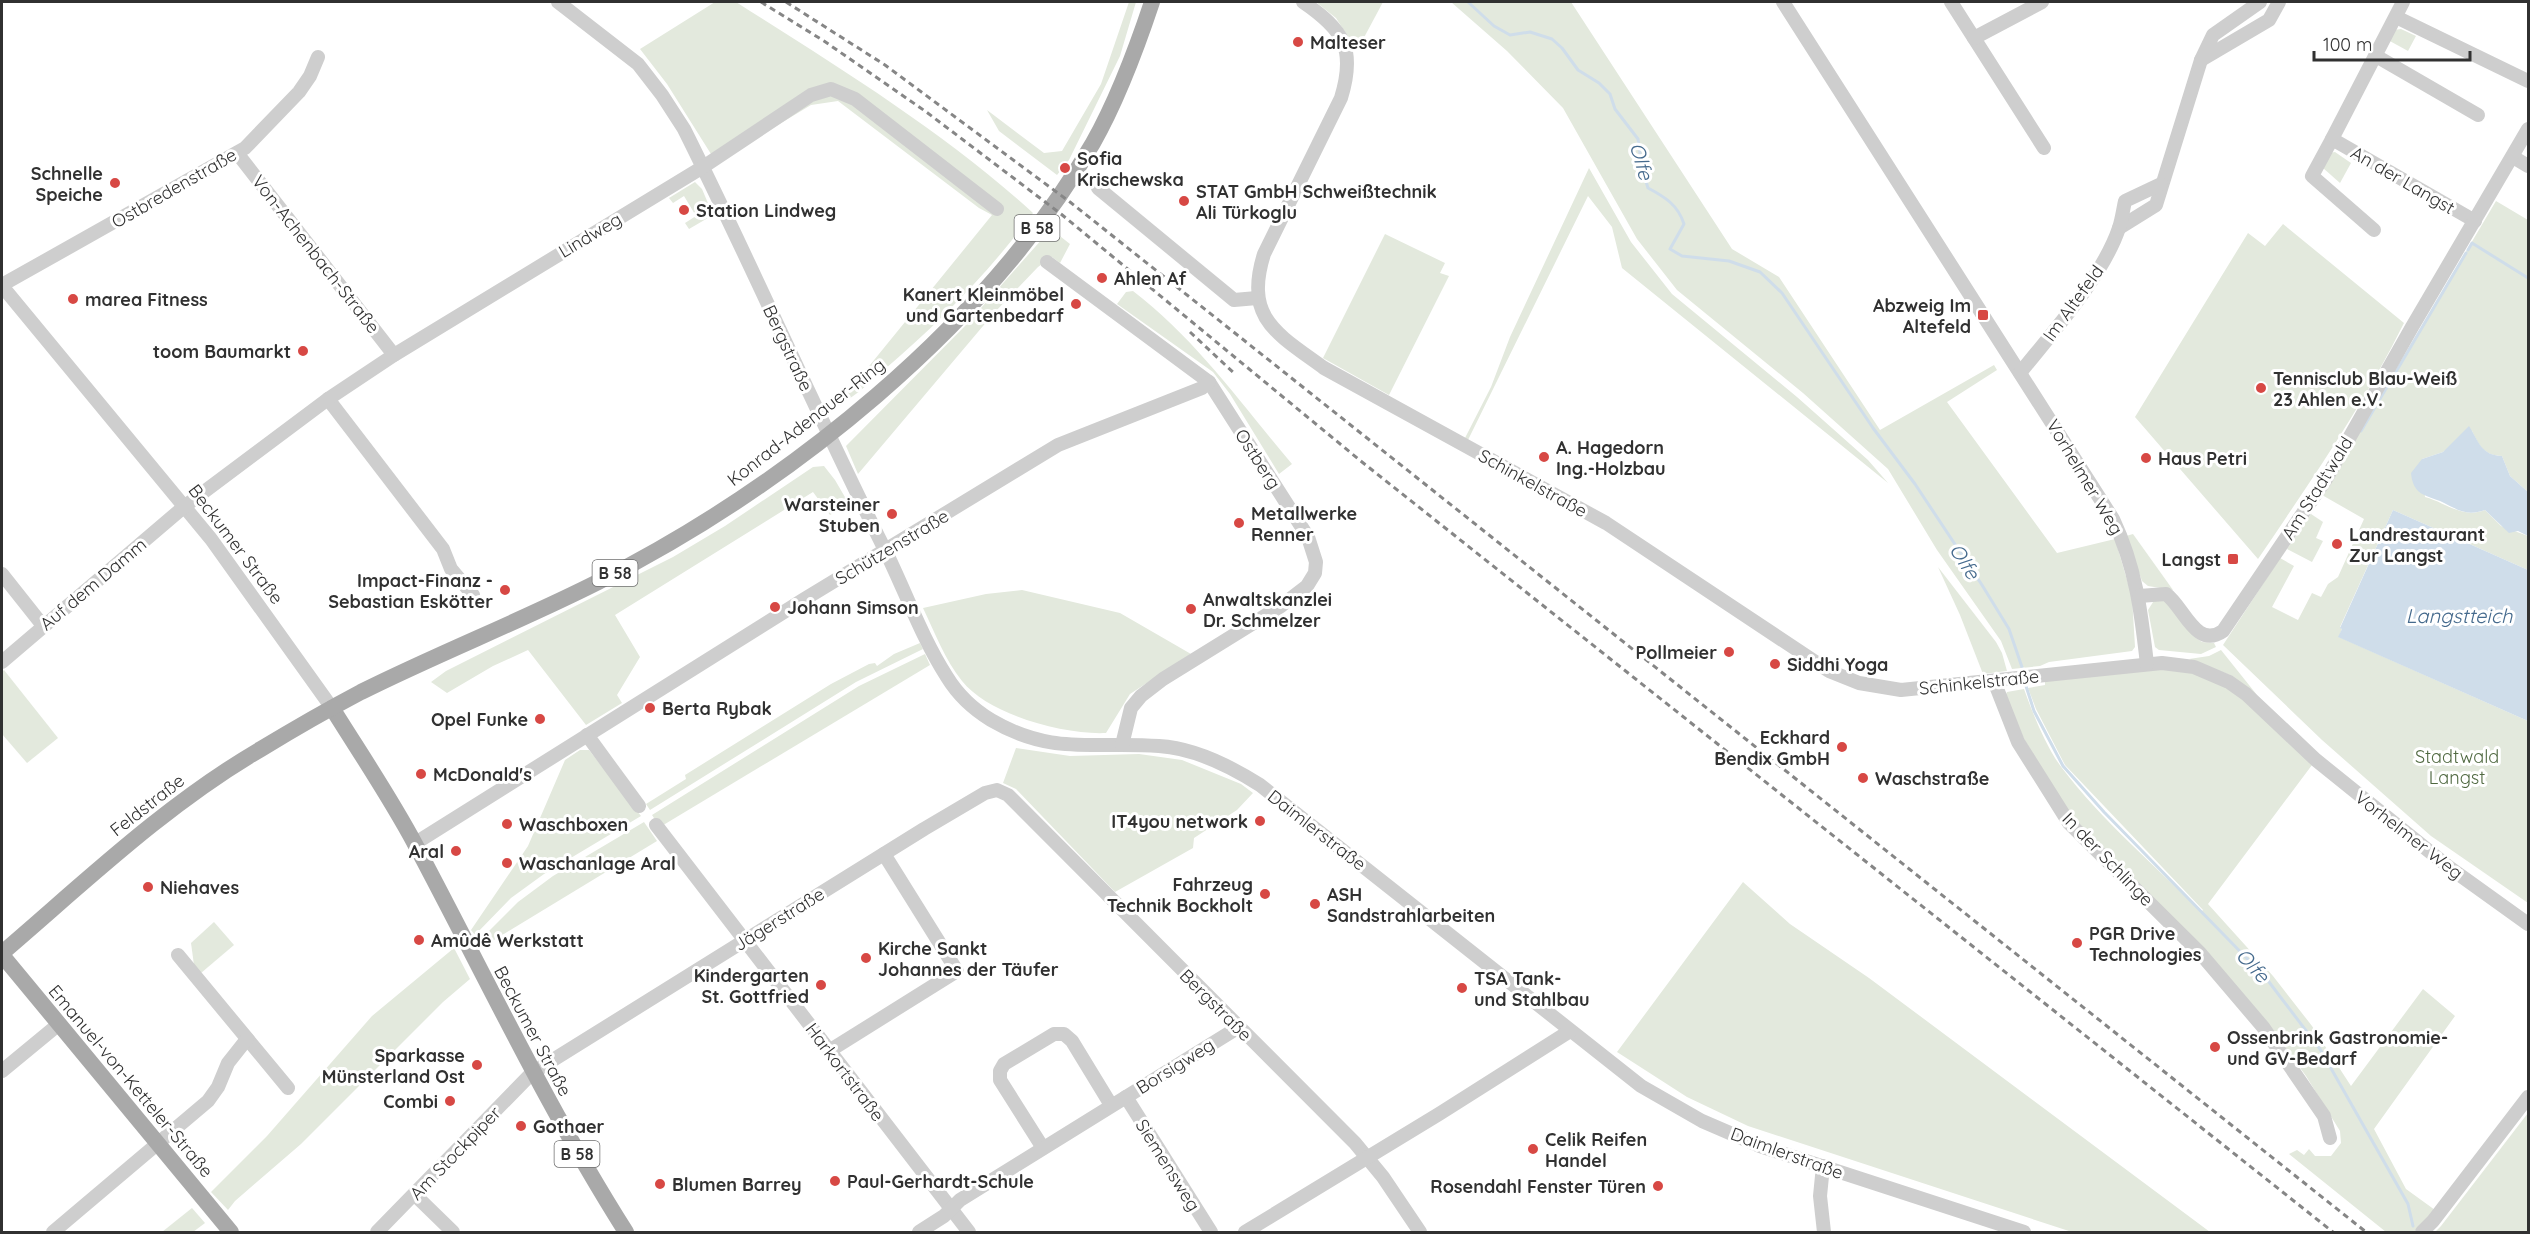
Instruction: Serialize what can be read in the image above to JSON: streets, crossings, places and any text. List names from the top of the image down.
{
  "streets": {
    "main road": [
      "B 58",
      "Konrad-Adenauer-Ring",
      "Beckumer Straße",
      "Feldstraße",
      "Emanuel-von-Ketteler-Straße"
    ],
    "street": [
      "An der Langst",
      "Ostbredenstraße",
      "Lindweg",
      "Von-Achenbach-Straße",
      "Im Altefeld",
      "Bergstraße",
      "Ostberg",
      "Vorhelmer Weg",
      "Schinkelstraße",
      "Am Stadtwald",
      "Schützenstraße",
      "Auf dem Damm",
      "Daimlerstraße",
      "In der Schlinge",
      "Jägerstraße",
      "Borsigweg",
      "Harkortstraße",
      "Am Stockpiper",
      "Siemensweg"
    ]
  },
  "crossings": [
    ["An der Langst", "Am Stadtwald"],
    ["Ostbredenstraße", "Von-Achenbach-Straße"],
    ["Ostbredenstraße", "Beckumer Straße"],
    ["Lindweg", "Von-Achenbach-Straße"],
    ["Lindweg", "Bergstraße"],
    ["Lindweg", "Beckumer Straße"],
    ["Lindweg", "Auf dem Damm"],
    ["Im Altefeld", "Vorhelmer Weg"],
    ["Bergstraße", "Konrad-Adenauer-Ring"],
    ["Bergstraße", "Schützenstraße"],
    ["Bergstraße", "Daimlerstraße"],
    ["Bergstraße", "Jägerstraße"],
    ["Bergstraße", "Borsigweg"],
    ["Konrad-Adenauer-Ring", "Beckumer Straße"],
    ["Konrad-Adenauer-Ring", "Feldstraße"],
    ["Ostberg", "Schützenstraße"],
    ["Ostberg", "Daimlerstraße"],
    ["Vorhelmer Weg", "Schinkelstraße"],
    ["Vorhelmer Weg", "Am Stadtwald"],
    ["Schinkelstraße", "In der Schlinge"],
    ["Beckumer Straße", "Schützenstraße"],
    ["Beckumer Straße", "Auf dem Damm"],
    ["Beckumer Straße", "Feldstraße"],
    ["Beckumer Straße", "Jägerstraße"],
    ["Beckumer Straße", "Am Stockpiper"],
    ["Feldstraße", "Emanuel-von-Ketteler-Straße"],
    ["Jägerstraße", "Harkortstraße"],
    ["Jägerstraße", "Am Stockpiper"],
    ["Borsigweg", "Harkortstraße"],
    ["Borsigweg", "Siemensweg"]
  ],
  "water": ["Olfe", "Langstteich"],
  "parks": ["Stadtwald Langst"],
  "places": {
    "other": [
      "Malteser",
      "Sofia Krischewska",
      "Schnelle Speiche",
      "STAT GmbH Schweißtechnik Ali Türkoglu",
      "Station Lindweg",
      "Ahlen Af",
      "marea Fitness",
      "Kanert Kleinmöbel und Gartenbedarf",
      "toom Baumarkt",
      "Tennisclub Blau-Weiß 23 Ahlen e.V.",
      "A. Hagedorn Ing.-Holzbau",
      "Haus Petri",
      "Warsteiner Stuben",
      "Metallwerke Renner",
      "Landrestaurant Zur Langst",
      "Impact-Finanz - Sebastian Eskötter",
      "Johann Simson",
      "Anwaltskanzlei Dr. Schmelzer",
      "Pollmeier",
      "Siddhi Yoga",
      "Berta Rybak",
      "Opel Funke",
      "Eckhard Bendix GmbH",
      "McDonald's",
      "Waschstraße",
      "IT4you network",
      "Waschboxen",
      "Aral",
      "Waschanlage Aral",
      "Niehaves",
      "Fahrzeug Technik Bockholt",
      "ASH Sandstrahlarbeiten",
      "Amûdê Werkstatt",
      "PGR Drive Technologies",
      "Kirche Sankt Johannes der Täufer",
      "Kindergarten St. Gottfried",
      "TSA Tank- und Stahlbau",
      "Ossenbrink Gastronomie- und GV-Bedarf",
      "Sparkasse Münsterland Ost",
      "Combi",
      "Gothaer",
      "Celik Reifen Handel",
      "Paul-Gerhardt-Schule",
      "Blumen Barrey",
      "Rosendahl Fenster Türen"
    ],
    "transit": ["Abzweig Im Altefeld", "Langst"]
  },
  "scale_bar": "100 m"
}
